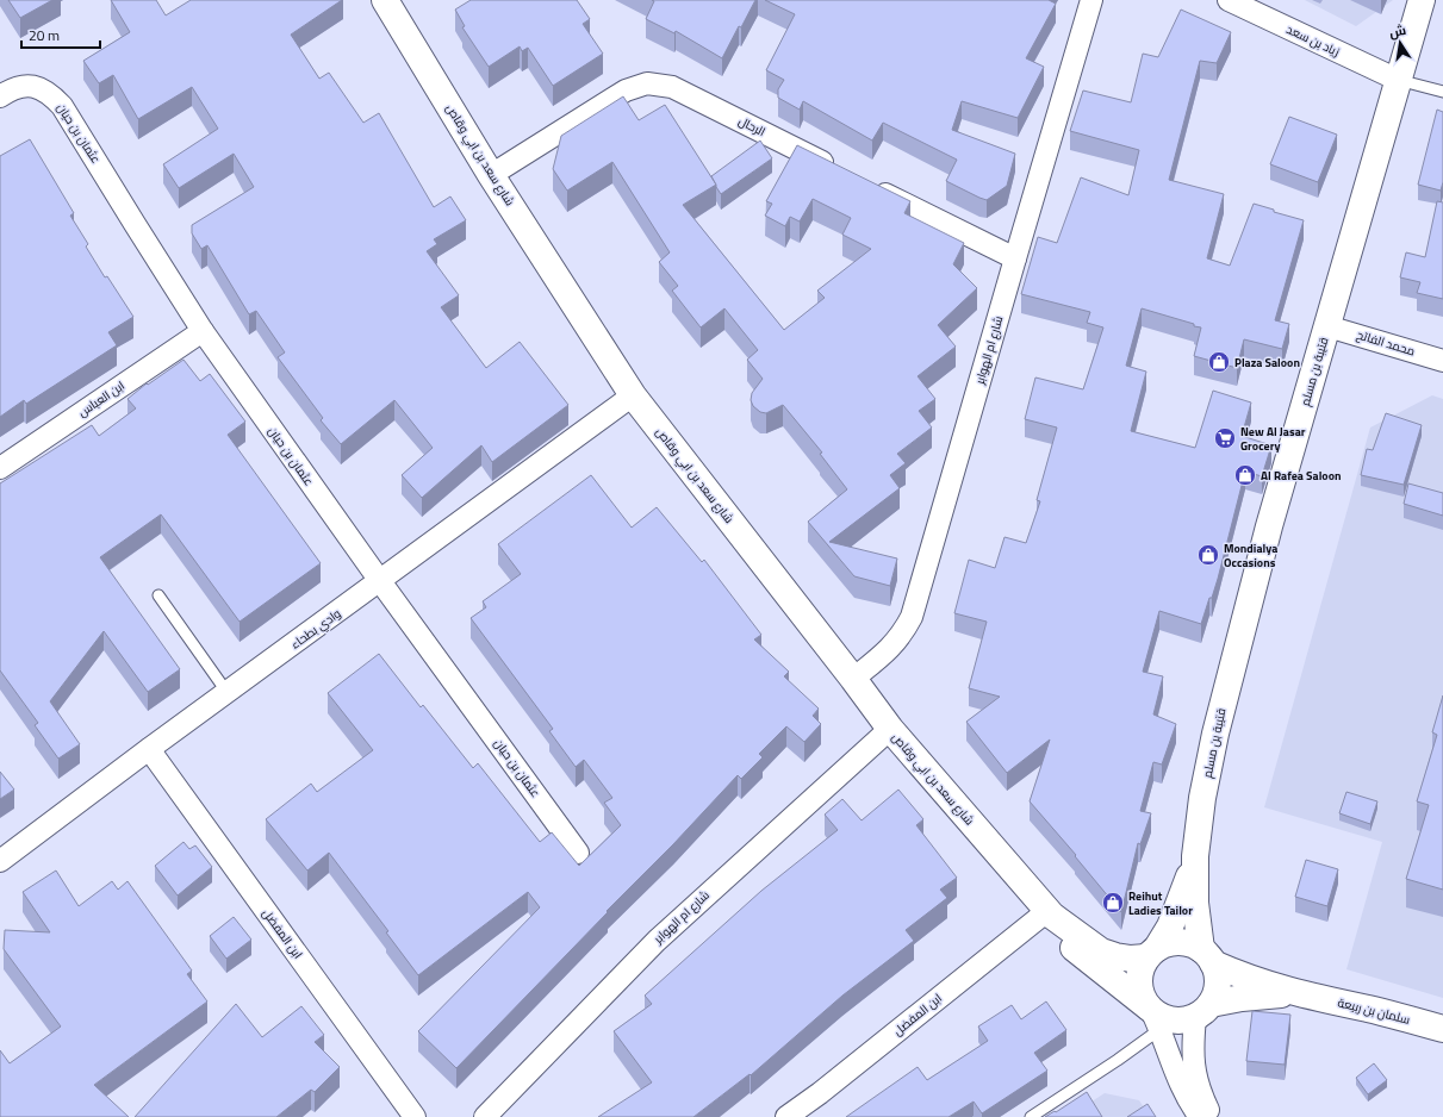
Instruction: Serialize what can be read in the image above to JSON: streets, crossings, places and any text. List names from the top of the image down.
{
  "streets": {
    "street": [
      "زياد بن سعد",
      "الرحال",
      "عثمان بن حيان",
      "شارع سعد بن ابي وقاص",
      "محمد الفاتح",
      "شارع ام الهوابر",
      "قتيبة بن مسلم",
      "ابن العباس",
      "وادي بطحاء",
      "ابن المفضل",
      "سلمان بن ربيعة"
    ]
  },
  "crossings": [
    ["زياد بن سعد", "قتيبة بن مسلم"],
    ["الرحال", "شارع سعد بن ابي وقاص"],
    ["عثمان بن حيان", "ابن العباس"],
    ["عثمان بن حيان", "وادي بطحاء"],
    ["شارع سعد بن ابي وقاص", "شارع ام الهوابر"],
    ["شارع سعد بن ابي وقاص", "قتيبة بن مسلم"],
    ["شارع سعد بن ابي وقاص", "وادي بطحاء"],
    ["شارع سعد بن ابي وقاص", "ابن المفضل"],
    ["شارع سعد بن ابي وقاص", "سلمان بن ربيعة"],
    ["محمد الفاتح", "قتيبة بن مسلم"],
    ["قتيبة بن مسلم", "سلمان بن ربيعة"],
    ["وادي بطحاء", "ابن المفضل"]
  ],
  "places": {
    "shop": [
      "Plaza Saloon",
      "Al Rafea Saloon",
      "Mondialya Occasions",
      "Reihut Ladies Tailor"
    ],
    "supermarket": ["New Al Jasar Grocery"]
  },
  "scale_bar": "20 m",
  "north": "top"
}
